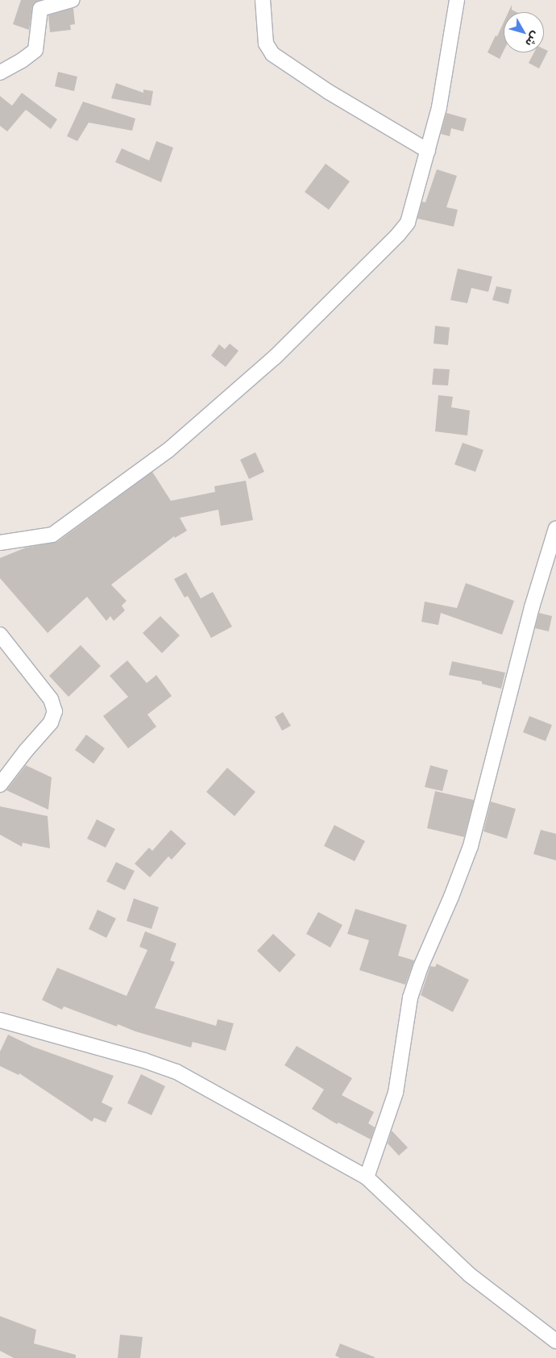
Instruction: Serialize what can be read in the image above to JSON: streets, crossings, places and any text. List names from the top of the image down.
{
  "north": "bottom right"
}
